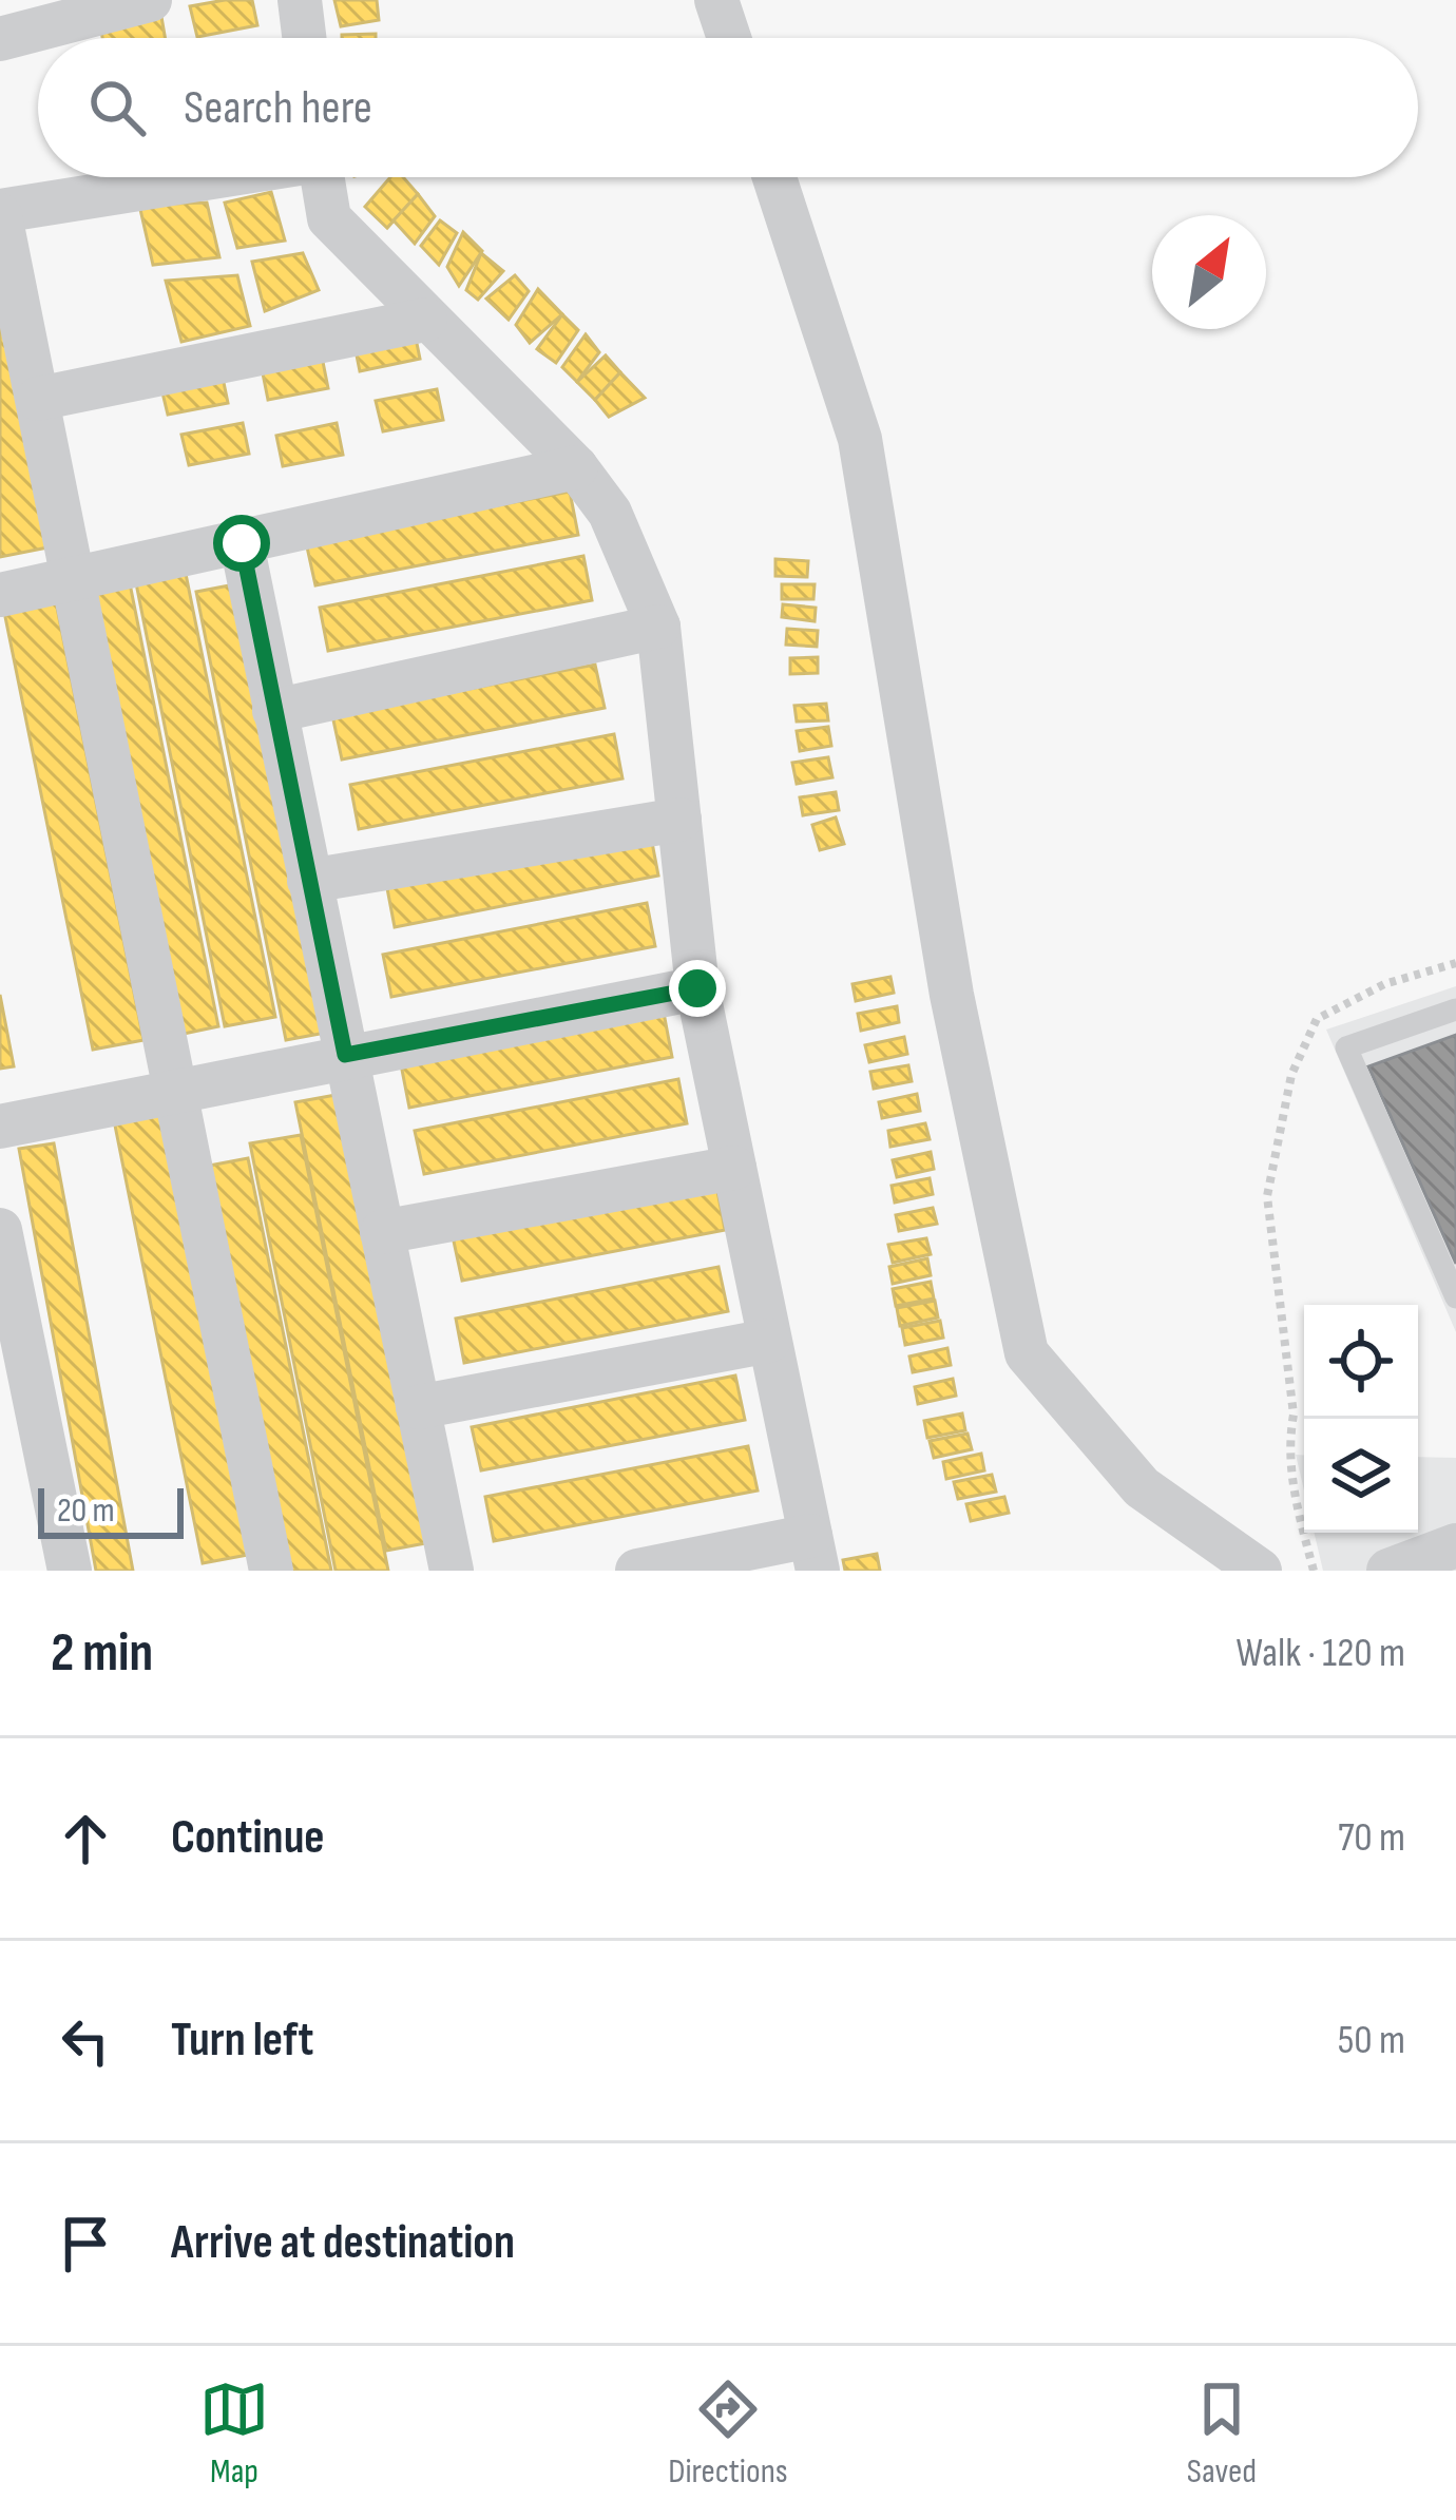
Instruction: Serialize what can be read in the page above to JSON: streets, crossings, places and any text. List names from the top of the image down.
{
  "scale_bar": "20 m",
  "north": "top right",
  "page": {
    "search": "Search here",
    "scale": "20 m",
    "heading": ["2 min", "Walk · 120 m"],
    "list": [
      ["Continue", "70 m"],
      ["Turn left", "50 m"],
      "Arrive at destination"
    ],
    "nav": ["Map", "Directions", "Saved"]
  }
}
